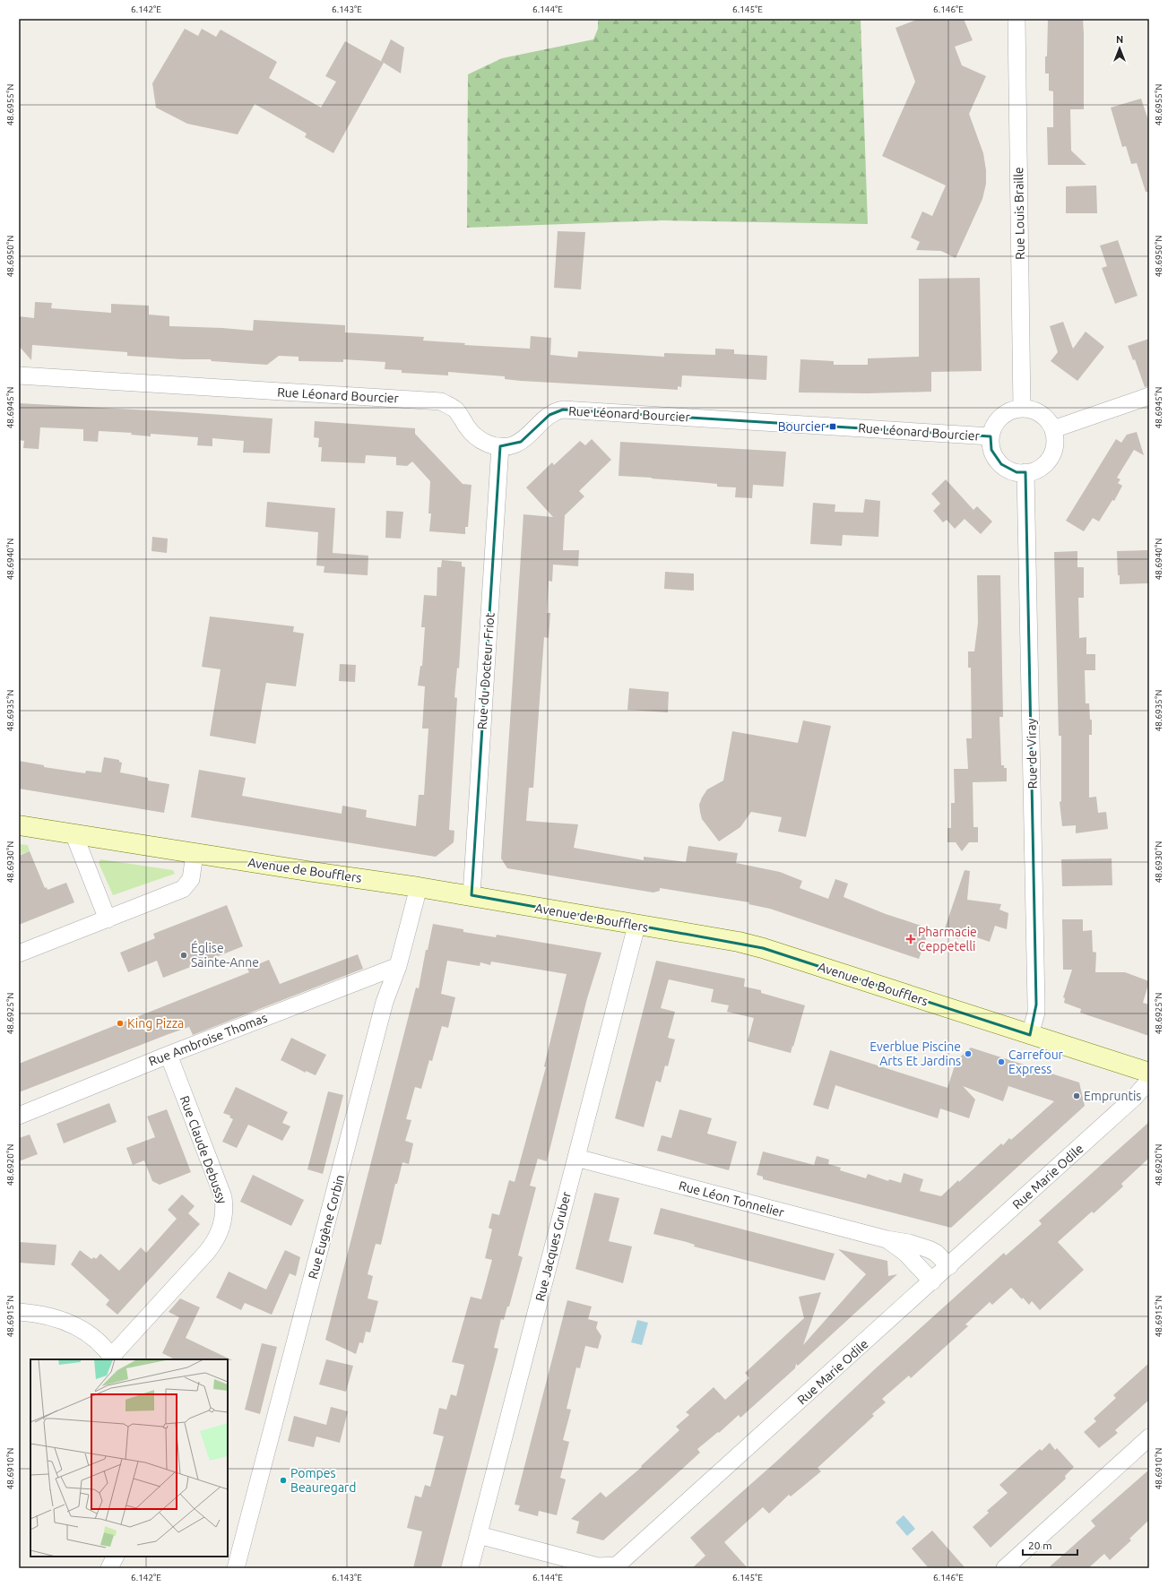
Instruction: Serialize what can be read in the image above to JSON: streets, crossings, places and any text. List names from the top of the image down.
{
  "streets": {
    "street": [
      "Rue Louis Braille",
      "Rue Léonard Bourcier",
      "Rue du Docteur Friot",
      "Rue de Viray",
      "Avenue de Boufflers",
      "Rue Ambroise Thomas",
      "Rue Claude Debussy",
      "Rue Marie Odile",
      "Rue Léon Tonnelier",
      "Rue Eugène Corbin",
      "Rue Jacques Gruber"
    ]
  },
  "crossings": [
    ["Rue Louis Braille", "Rue Léonard Bourcier"],
    ["Rue Louis Braille", "Rue de Viray"],
    ["Rue Léonard Bourcier", "Rue du Docteur Friot"],
    ["Rue Léonard Bourcier", "Rue de Viray"],
    ["Rue du Docteur Friot", "Avenue de Boufflers"],
    ["Rue de Viray", "Avenue de Boufflers"],
    ["Avenue de Boufflers", "Rue Eugène Corbin"],
    ["Avenue de Boufflers", "Rue Jacques Gruber"],
    ["Rue Ambroise Thomas", "Rue Claude Debussy"],
    ["Rue Ambroise Thomas", "Rue Eugène Corbin"],
    ["Rue Marie Odile", "Rue Léon Tonnelier"],
    ["Rue Marie Odile", "Rue Jacques Gruber"],
    ["Rue Léon Tonnelier", "Rue Jacques Gruber"]
  ],
  "places": {
    "transit": ["Bourcier"],
    "health": ["Pharmacie Ceppetelli"],
    "other": [
      "Église Sainte-Anne",
      "King Pizza",
      "Everblue Piscine Arts Et Jardins",
      "Carrefour Express",
      "Empruntis",
      "Pompes Beauregard"
    ]
  },
  "scale_bar": "20 m",
  "north": "top",
  "coordinates": [
    "6.142°E",
    "6.143°E",
    "6.144°E",
    "6.145°E",
    "6.146°E",
    "48.6955°N",
    "48.6950°N",
    "48.6945°N",
    "48.6940°N",
    "48.6935°N",
    "48.6930°N",
    "48.6925°N",
    "48.6920°N",
    "48.6915°N",
    "48.6910°N"
  ]
}
